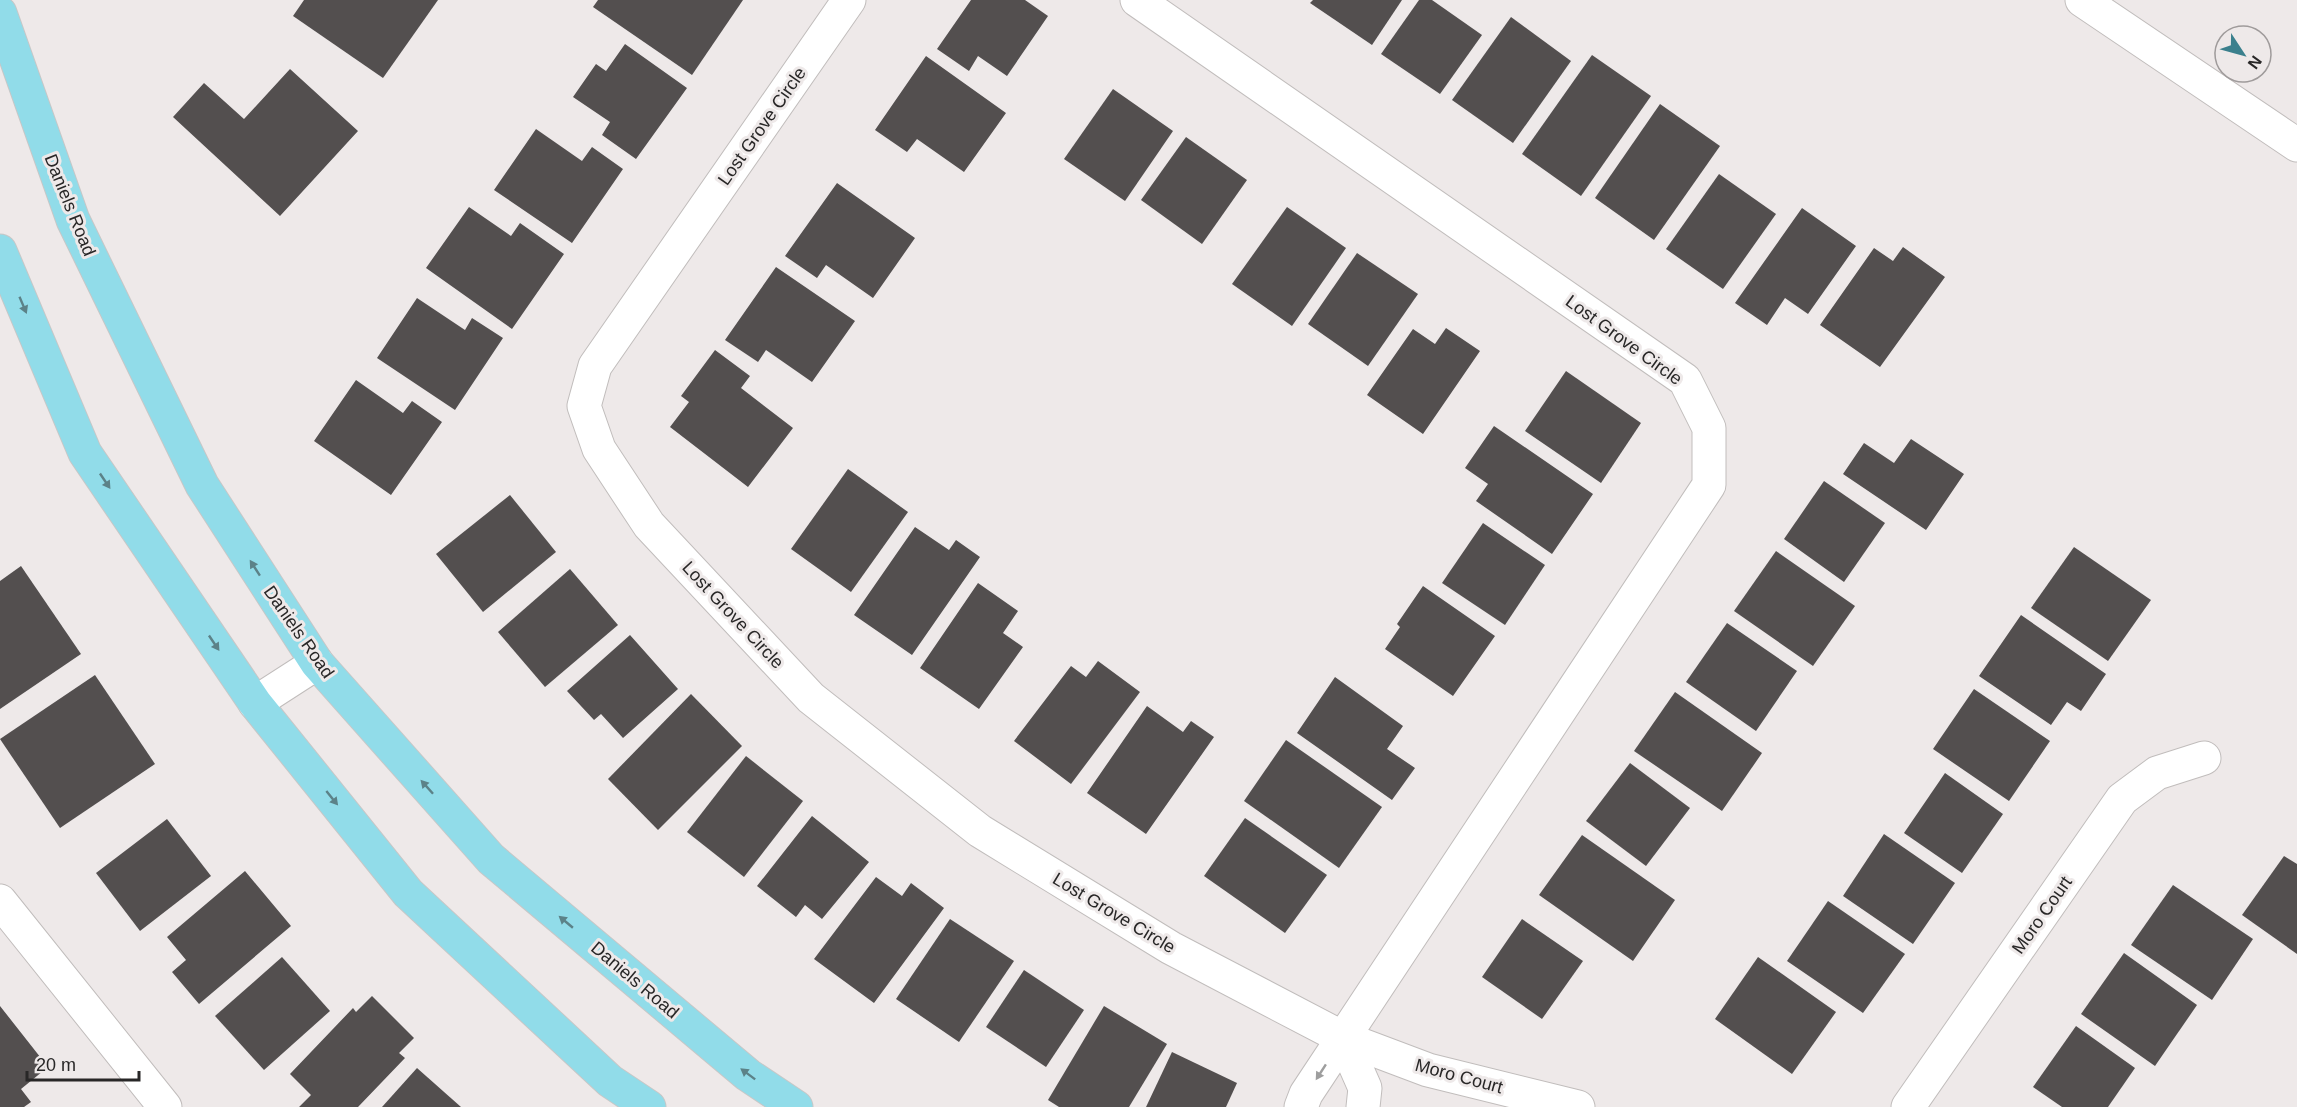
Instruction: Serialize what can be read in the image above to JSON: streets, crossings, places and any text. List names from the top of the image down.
{
  "streets": {
    "main road": ["Daniels Road"],
    "street": ["Lost Grove Circle", "Moro Court"]
  },
  "crossings": [
    ["Lost Grove Circle", "Moro Court"]
  ],
  "scale_bar": "20 m",
  "north": "bottom right"
}
